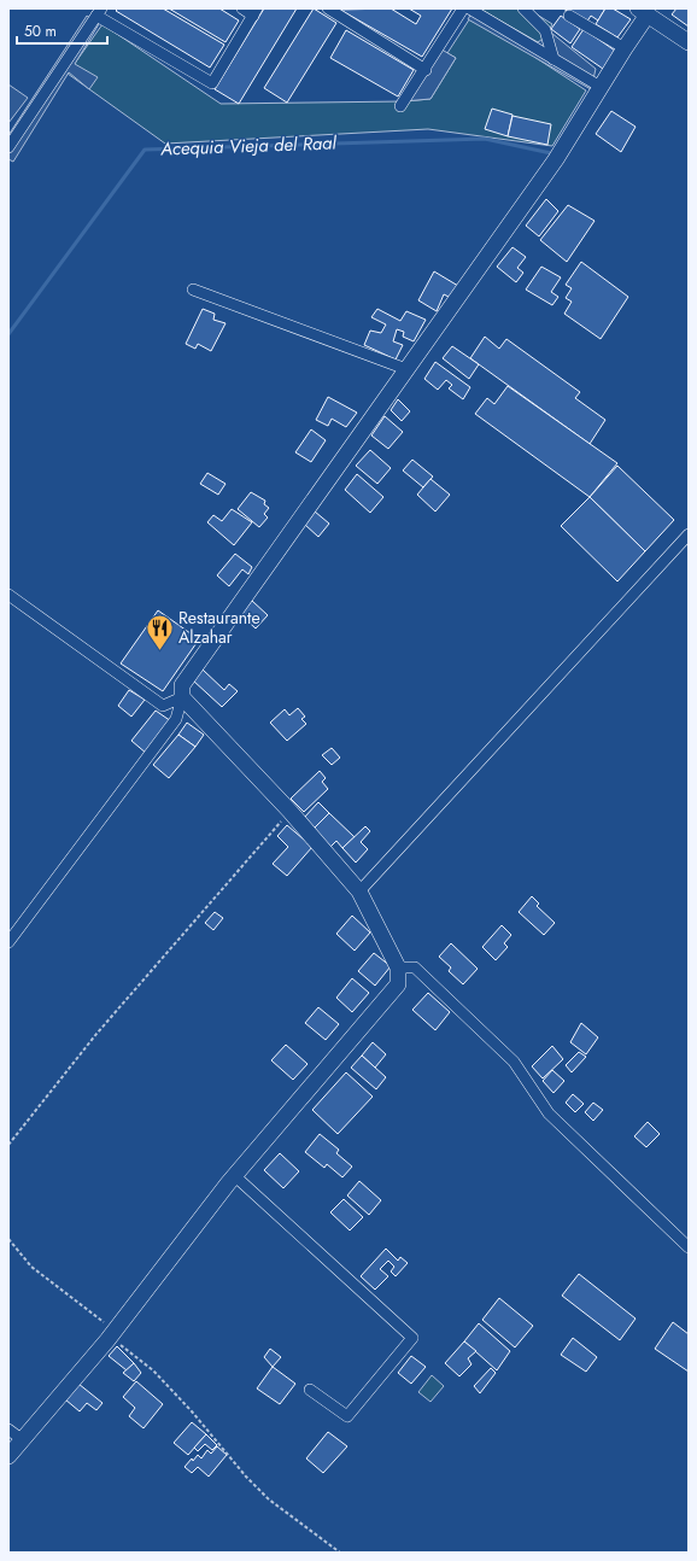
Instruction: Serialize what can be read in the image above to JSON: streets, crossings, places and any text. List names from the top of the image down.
{
  "water": ["Acequia Vieja del Raal"],
  "places": {
    "restaurant": ["Restaurante Alzahar"]
  },
  "scale_bar": "50 m"
}
